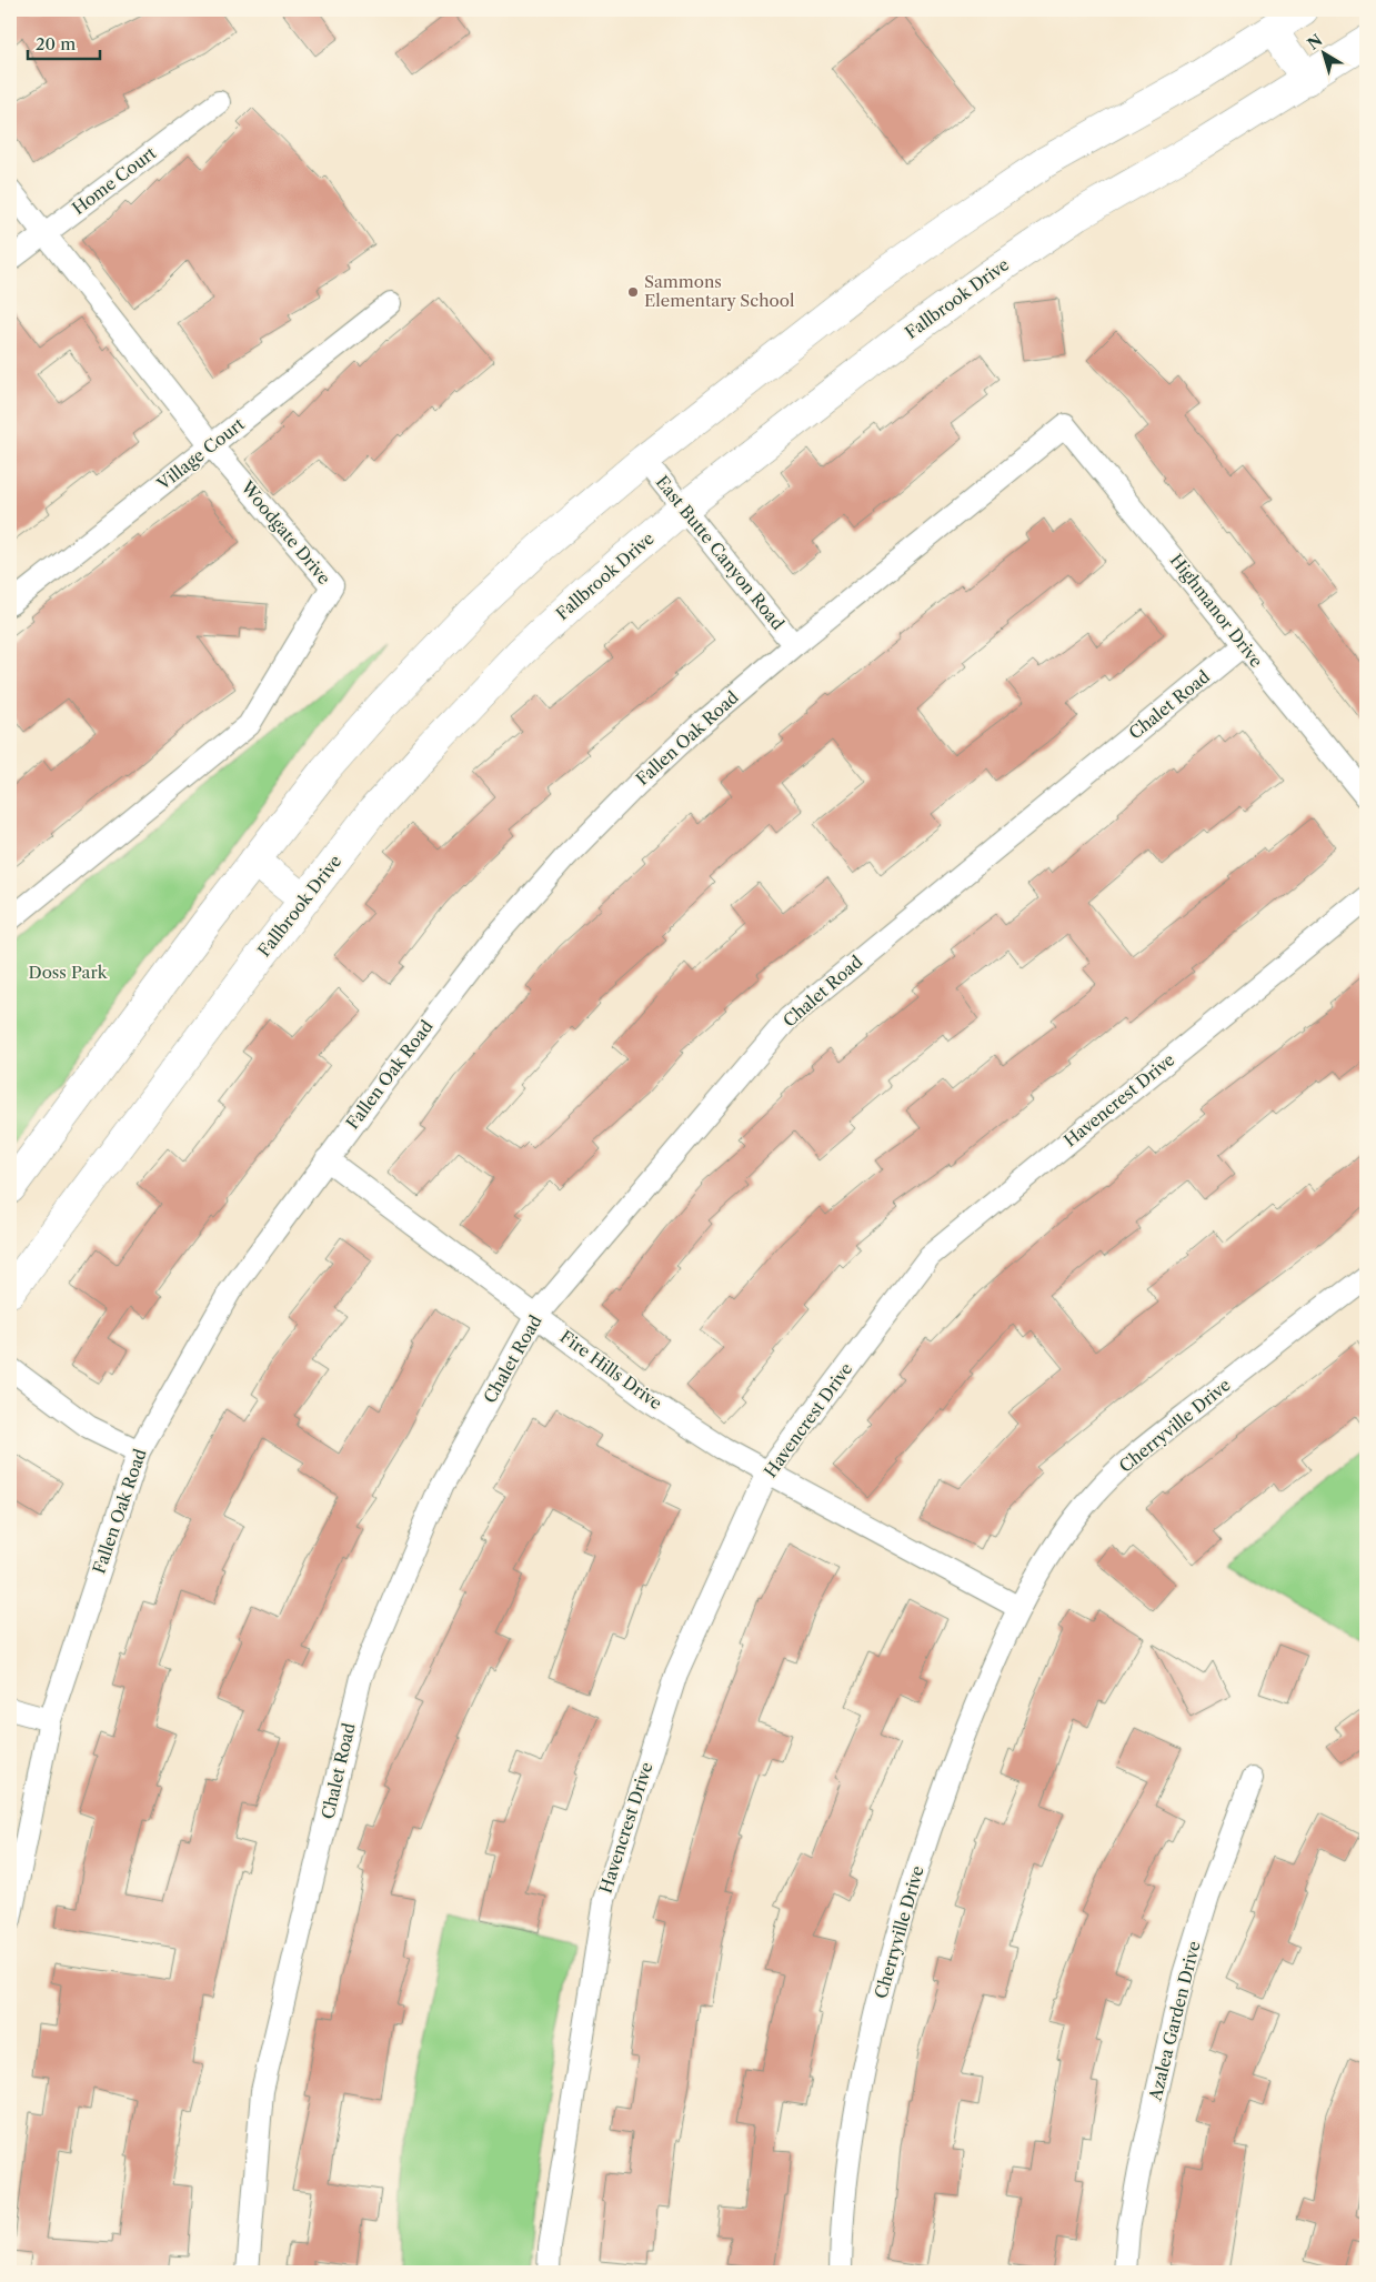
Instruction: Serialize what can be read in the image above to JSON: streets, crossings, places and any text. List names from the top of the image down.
{
  "streets": {
    "main road": ["Fallbrook Drive"],
    "street": [
      "Home Court",
      "Village Court",
      "Woodgate Drive",
      "East Butte Canyon Road",
      "Highmanor Drive",
      "Chalet Road",
      "Fallen Oak Road",
      "Havencrest Drive",
      "Fire Hills Drive",
      "Cherryville Drive",
      "Azalea Garden Drive"
    ]
  },
  "crossings": [
    ["Home Court", "Woodgate Drive"],
    ["Fallbrook Drive", "East Butte Canyon Road"],
    ["Village Court", "Woodgate Drive"],
    ["East Butte Canyon Road", "Fallen Oak Road"],
    ["Highmanor Drive", "Chalet Road"],
    ["Highmanor Drive", "Fallen Oak Road"],
    ["Chalet Road", "Fire Hills Drive"],
    ["Fallen Oak Road", "Fire Hills Drive"],
    ["Havencrest Drive", "Fire Hills Drive"]
  ],
  "parks": ["Doss Park"],
  "places": ["Sammons Elementary School"],
  "scale_bar": "20 m",
  "north": "top left"
}
